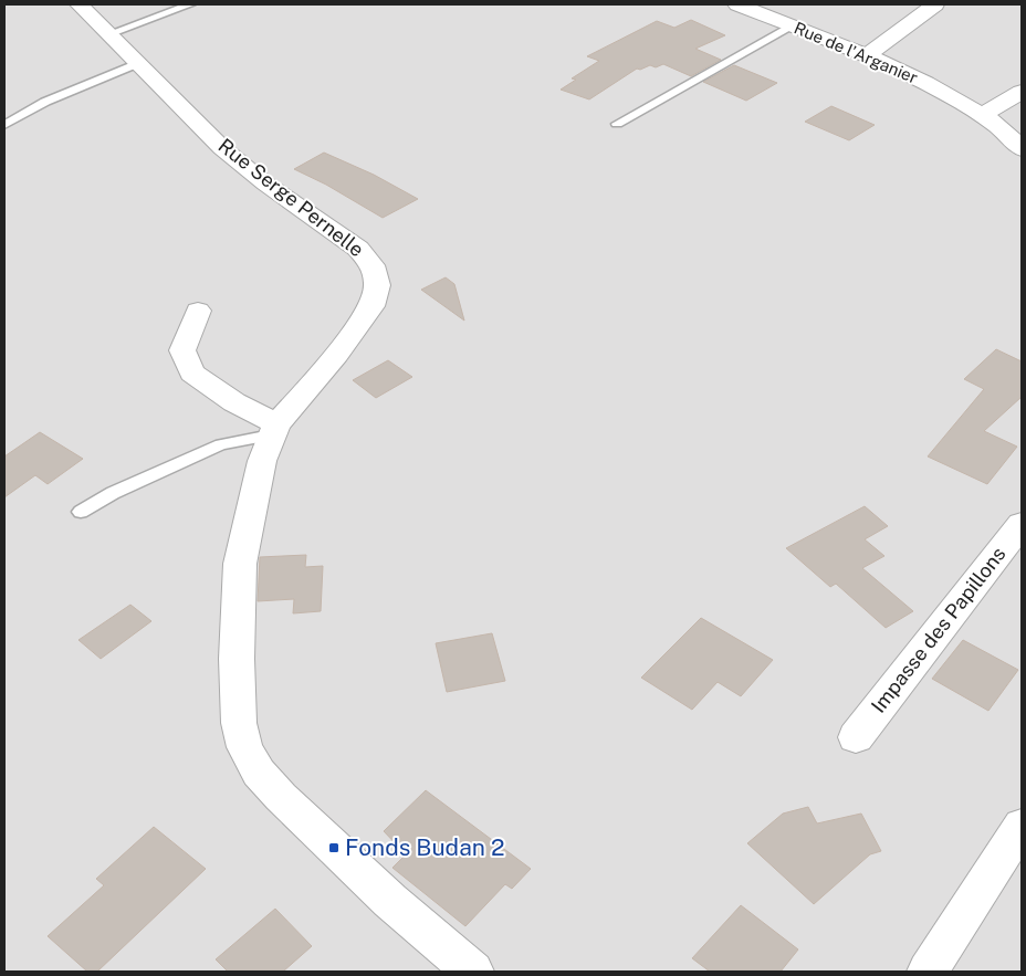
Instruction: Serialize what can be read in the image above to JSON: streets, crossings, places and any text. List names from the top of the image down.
{
  "streets": {
    "street": ["Rue de l'Arganier", "Rue Serge Pernelle", "Impasse des Papillons"]
  },
  "places": {
    "transit": ["Fonds Budan 2"]
  }
}
